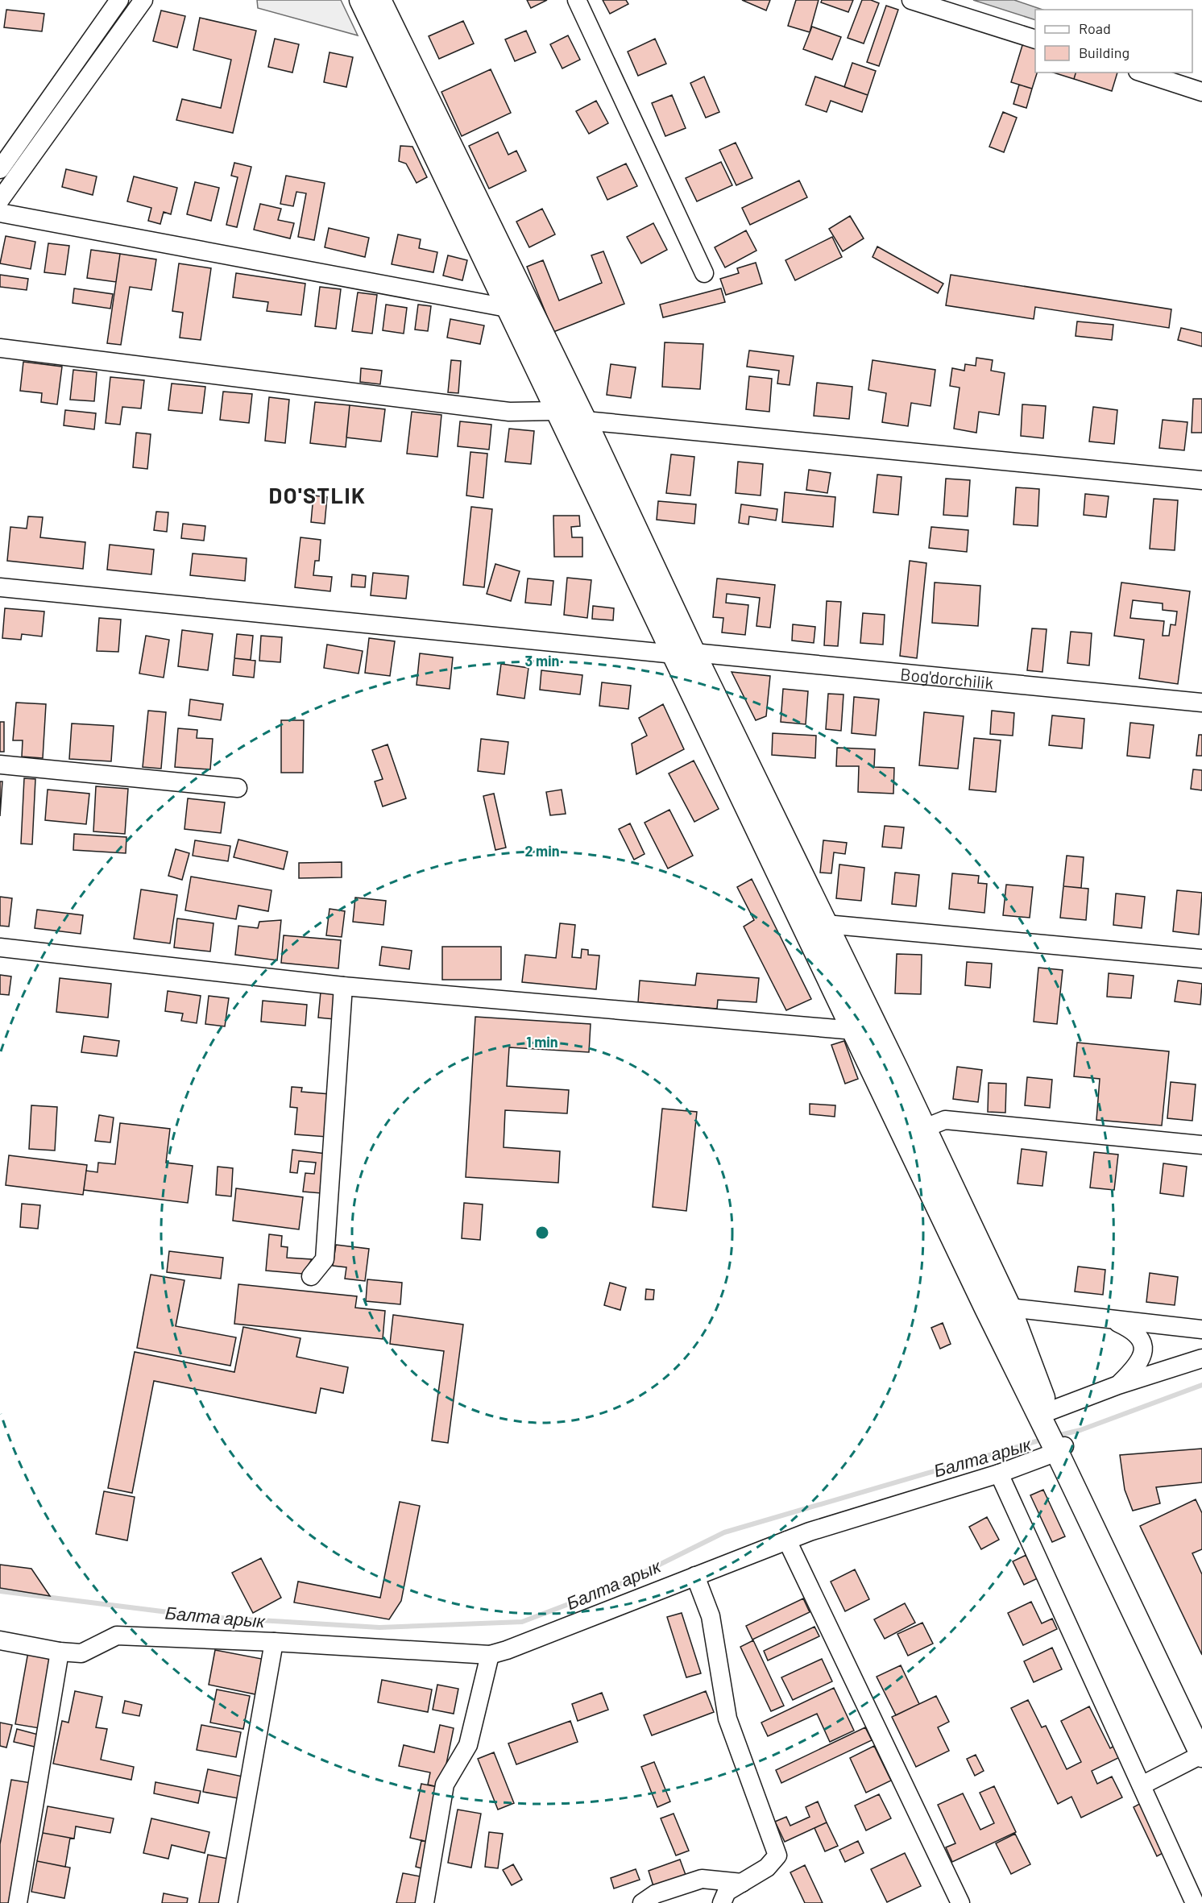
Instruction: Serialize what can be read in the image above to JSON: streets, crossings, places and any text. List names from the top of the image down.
{
  "streets": {
    "street": ["Bog'dorchilik"]
  },
  "districts": ["DO'STLIK"],
  "water": ["Балта арык"],
  "legend": ["Road", "Building"],
  "rings": ["3 min", "2 min", "1 min"]
}
